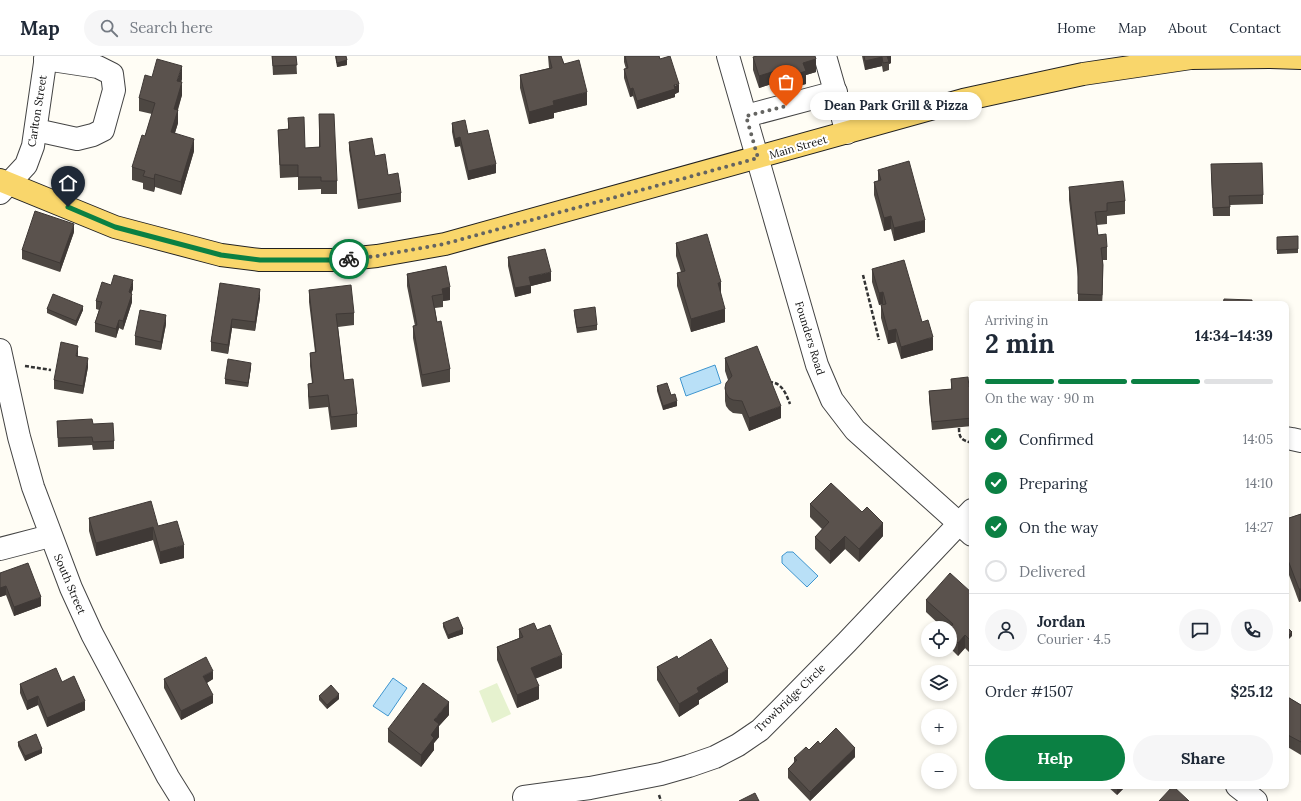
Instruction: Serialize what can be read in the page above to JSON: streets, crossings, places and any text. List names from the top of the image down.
{
  "streets": {
    "main road": ["Main Street"],
    "street": [
      "Carlton Street",
      "Founders Road",
      "South Street",
      "Trowbridge Circle"
    ]
  },
  "crossings": [
    ["Carlton Street", "Main Street"],
    ["Main Street", "Founders Road"],
    ["Founders Road", "Trowbridge Circle"]
  ],
  "places": ["Dean Park Grill & Pizza"],
  "page": {
    "header": "Map",
    "search": "Search here",
    "nav": [
      "Home",
      "Map",
      "About",
      "Contact"
    ],
    "bubble": "Dean Park Grill & Pizza",
    "heading": ["2 min", "Arriving in", "14:34–14:39"],
    "panel": [
      "Jordan",
      "Courier · 4.5",
      "Order #1507",
      "$25.12"
    ],
    "bar": "On the way · 90 m",
    "list": [
      ["Confirmed", "14:05"],
      ["Preparing", "14:10"],
      ["On the way", "14:27"],
      "Delivered"
    ],
    "map_buttons": ["+", "−"],
    "buttons": ["Help", "Share"]
  }
}
